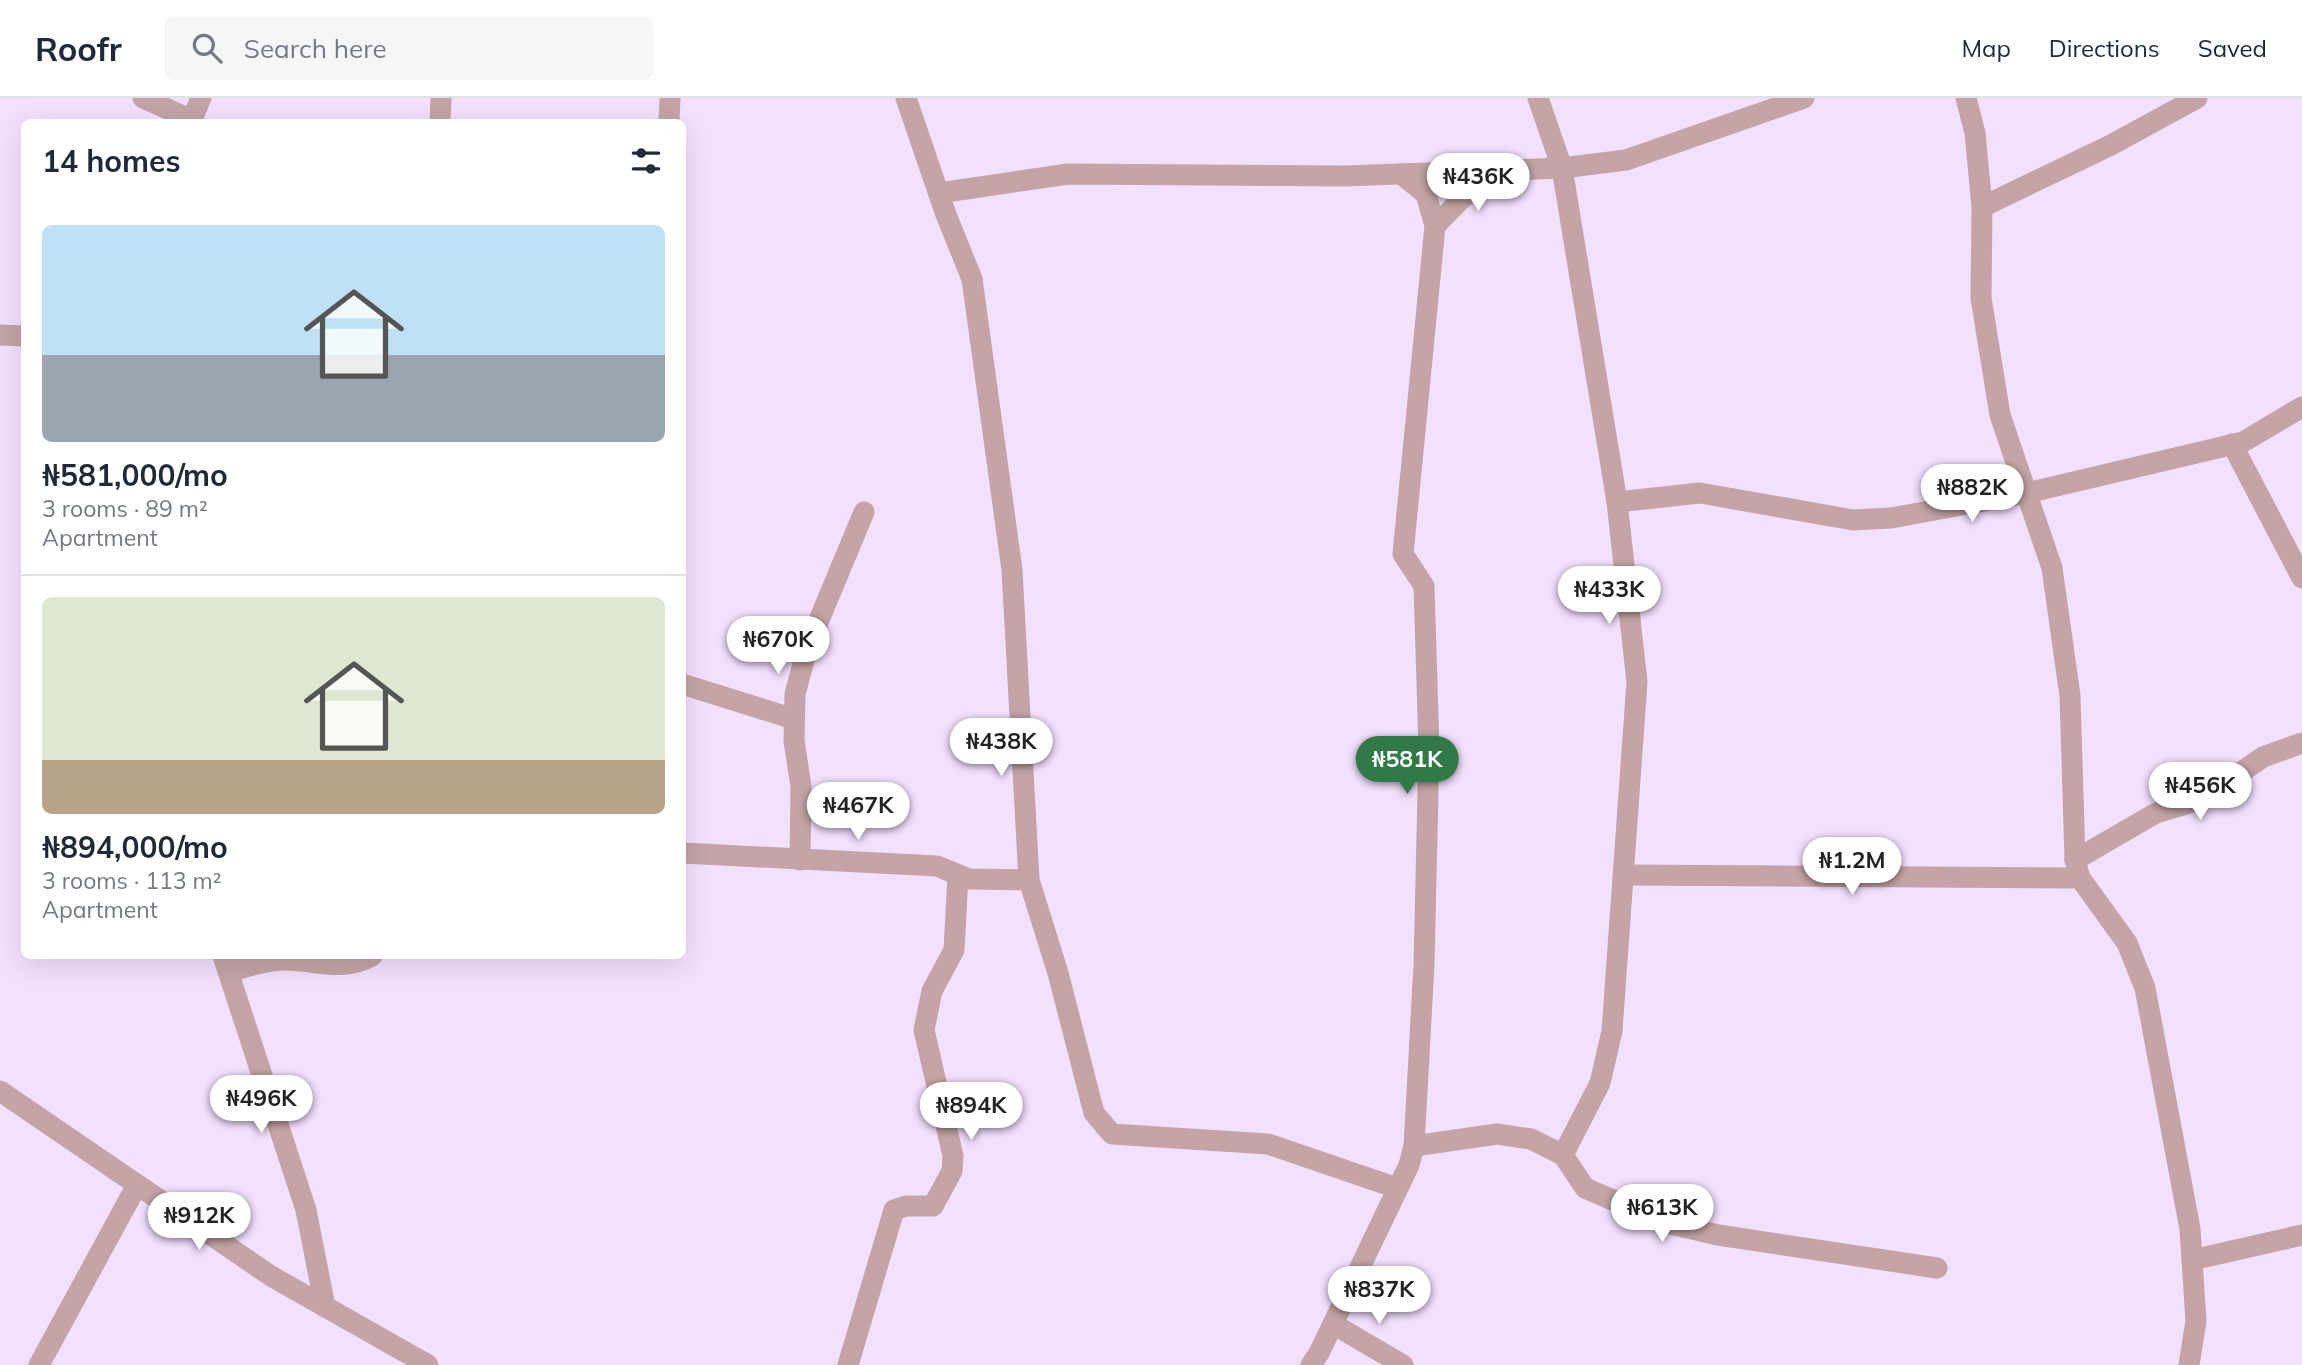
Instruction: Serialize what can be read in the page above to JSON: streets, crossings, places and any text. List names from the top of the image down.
{
  "page": {
    "header": "Roofr",
    "search": "Search here",
    "nav": ["Map", "Directions", "Saved"],
    "heading": "14 homes",
    "price": [
      "₦436K",
      "₦882K",
      "₦433K",
      "₦670K",
      "₦438K",
      "₦581K",
      "₦456K",
      "₦467K",
      "₦1.2M",
      "₦496K",
      "₦894K",
      "₦613K",
      "₦912K",
      "₦837K"
    ],
    "list": [
      {
        "name": "₦581,000/mo",
        "note": "3 rooms · 89 m² · Apartment"
      },
      {
        "name": "₦894,000/mo",
        "note": "3 rooms · 113 m² · Apartment"
      }
    ]
  }
}
